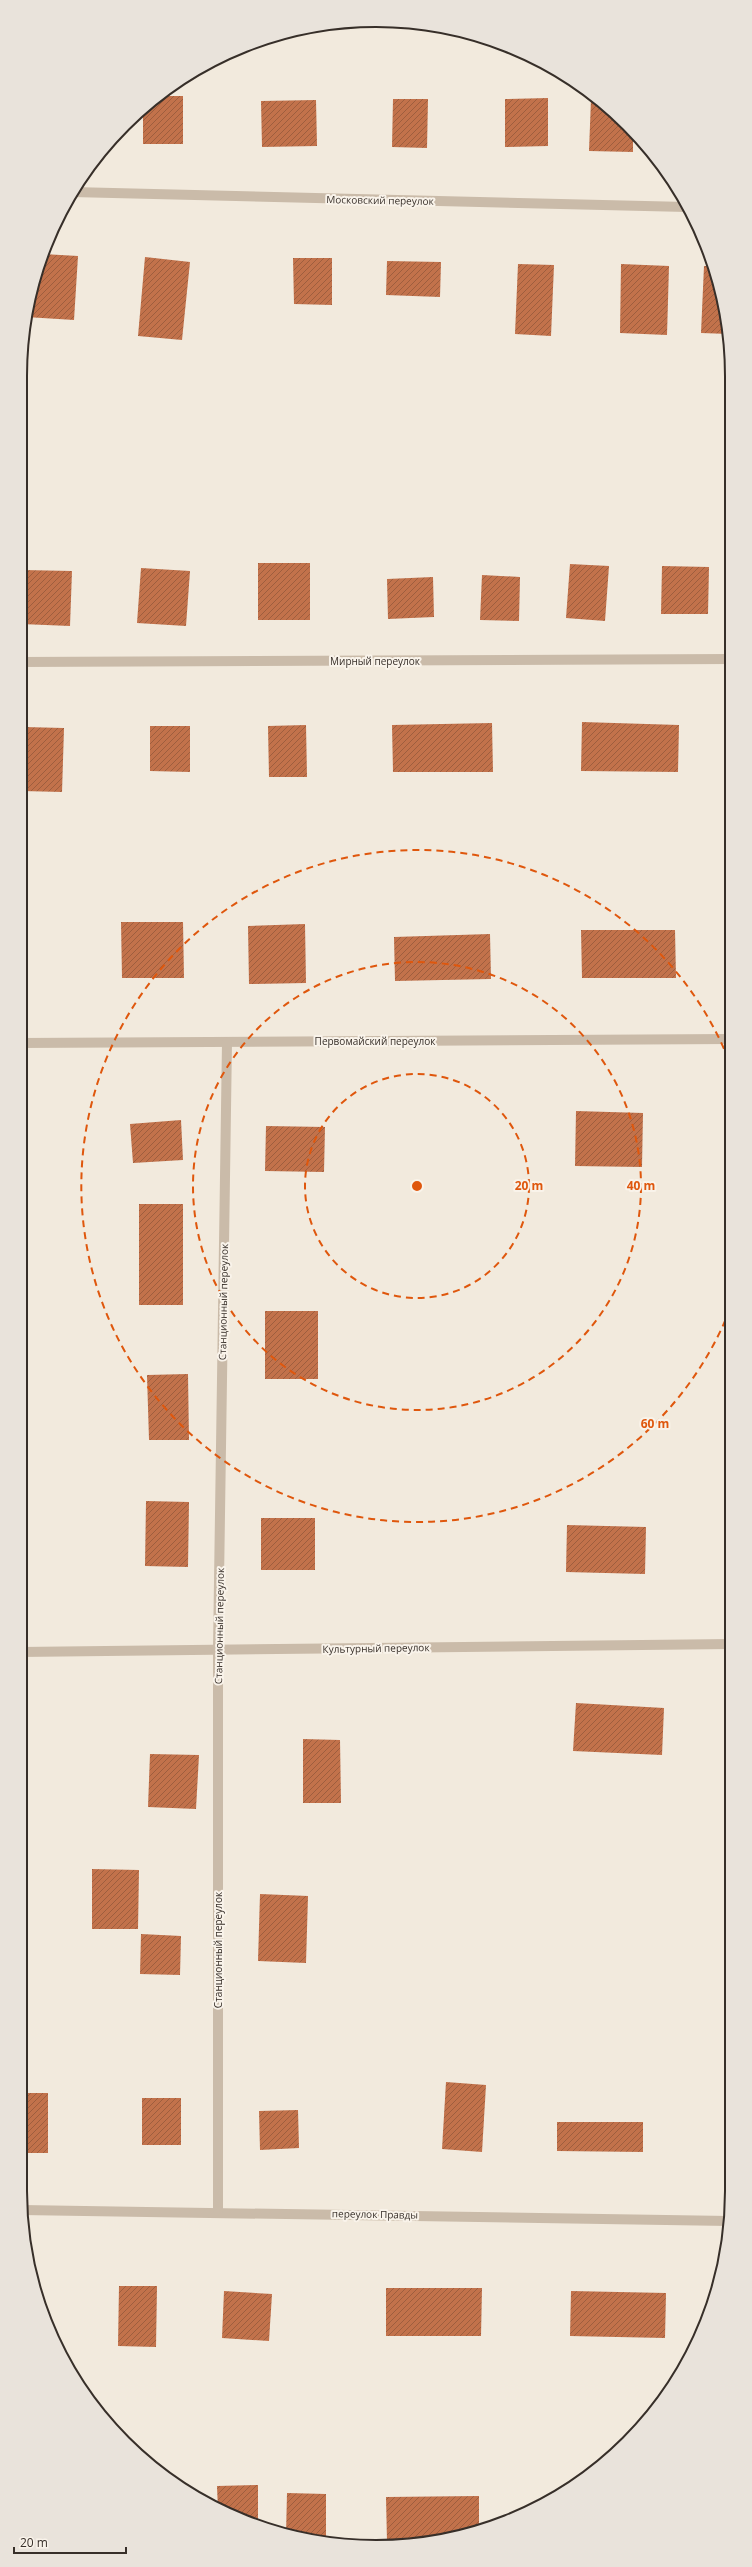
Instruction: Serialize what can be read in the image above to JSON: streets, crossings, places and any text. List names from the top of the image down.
{
  "streets": {
    "street": [
      "Московский переулок",
      "Мирный переулок",
      "Первомайский переулок",
      "Станционный переулок",
      "Культурный переулок",
      "переулок Правды"
    ]
  },
  "crossings": [
    ["Первомайский переулок", "Станционный переулок"],
    ["Станционный переулок", "Культурный переулок"],
    ["Станционный переулок", "переулок Правды"]
  ],
  "scale_bar": "20 m",
  "rings": ["20 m", "40 m", "60 m"]
}
